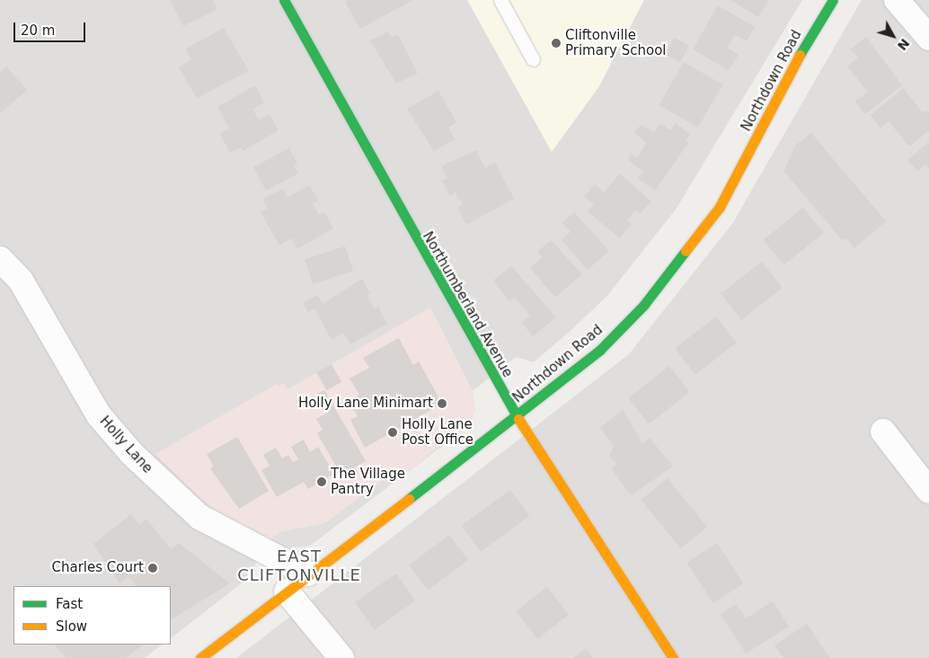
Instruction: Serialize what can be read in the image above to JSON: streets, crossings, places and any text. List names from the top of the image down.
{
  "streets": {
    "main road": ["Northdown Road", "Northumberland Avenue"],
    "street": ["Holly Lane"]
  },
  "crossings": [
    ["Northdown Road", "Northumberland Avenue"],
    ["Northdown Road", "Holly Lane"]
  ],
  "districts": ["EAST CLIFTONVILLE"],
  "places": [
    "Cliftonville Primary School",
    "Holly Lane Minimart",
    "Holly Lane Post Office",
    "The Village Pantry",
    "Charles Court"
  ],
  "legend": ["Fast", "Slow"],
  "scale_bar": "20 m",
  "north": "bottom right"
}
